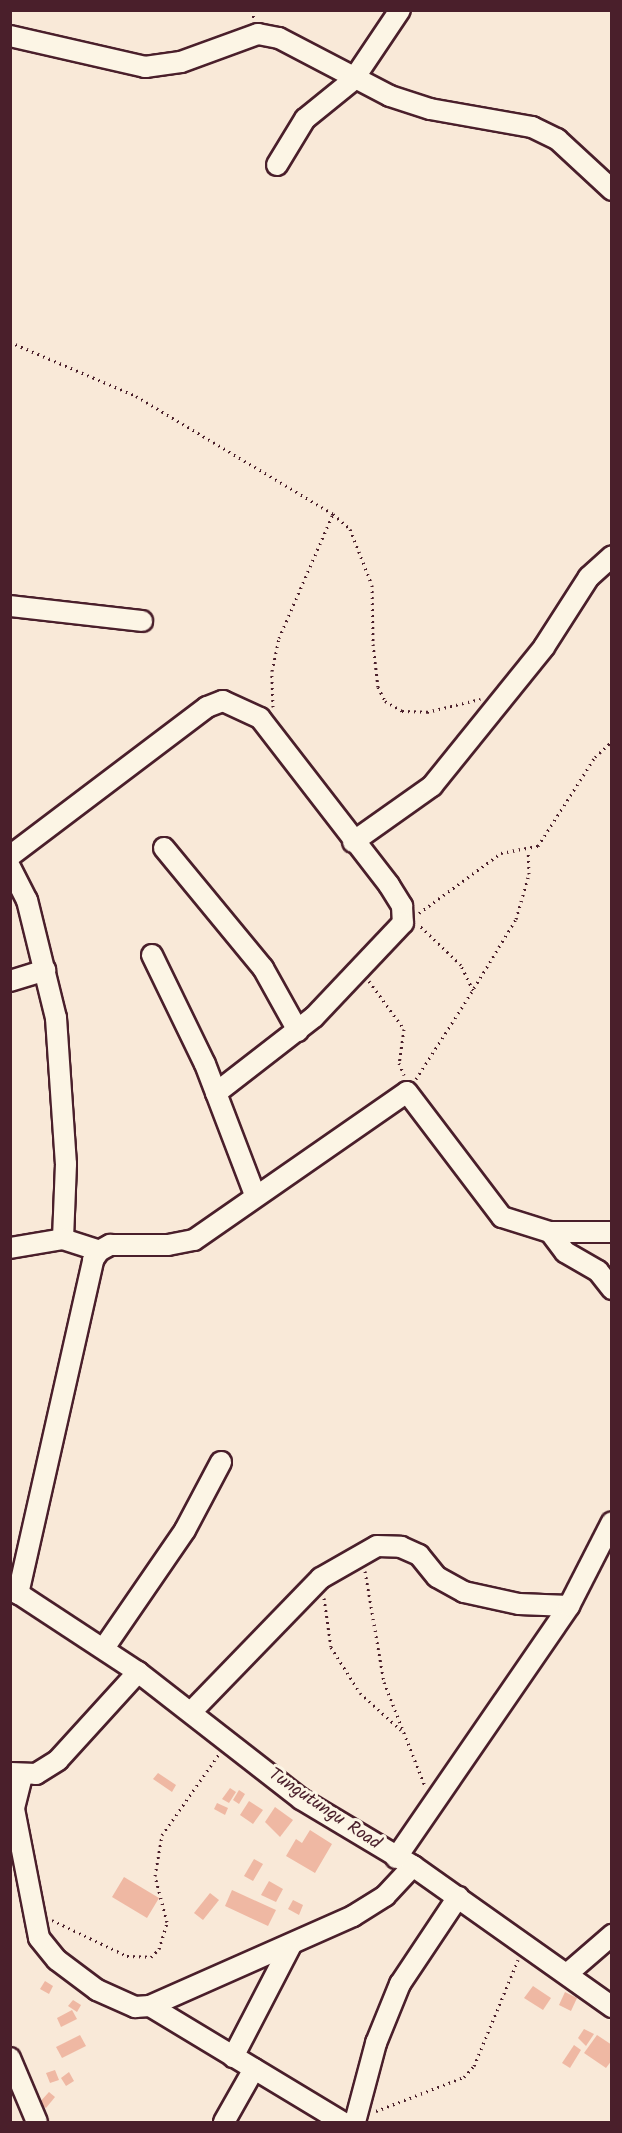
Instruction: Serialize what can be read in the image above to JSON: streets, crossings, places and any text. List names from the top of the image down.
{
  "streets": {
    "street": ["Tungutungu Road"]
  }
}
